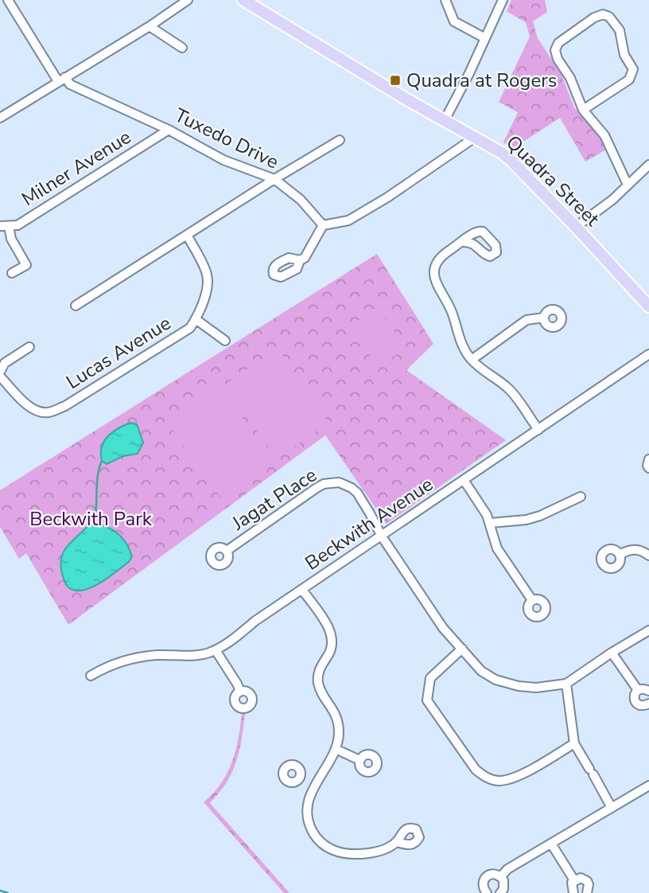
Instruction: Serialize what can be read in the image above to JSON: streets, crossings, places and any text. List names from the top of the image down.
{
  "streets": {
    "main road": ["Quadra Street"],
    "street": [
      "Tuxedo Drive",
      "Milner Avenue",
      "Lucas Avenue",
      "Jagat Place",
      "Beckwith Avenue"
    ]
  },
  "crossings": [
    ["Tuxedo Drive", "Milner Avenue"],
    ["Jagat Place", "Beckwith Avenue"]
  ],
  "parks": ["Beckwith Park"],
  "places": {
    "transit": ["Quadra at Rogers"]
  }
}
